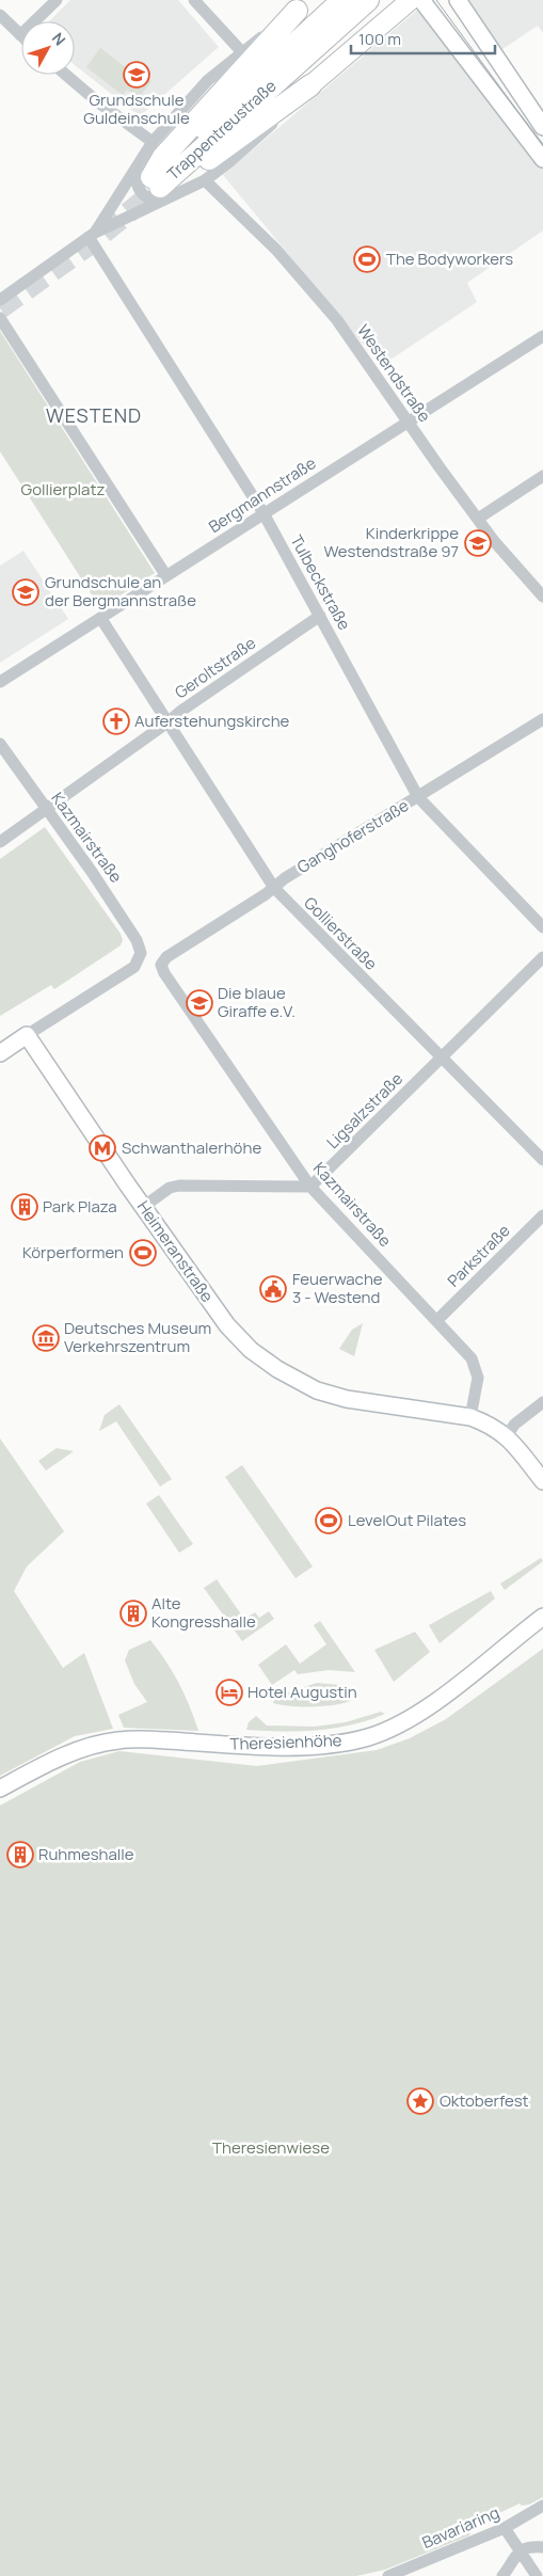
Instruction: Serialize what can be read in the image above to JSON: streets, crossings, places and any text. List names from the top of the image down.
{
  "streets": {
    "highway": ["Trappentreustraße"],
    "main road": ["Heimeranstraße", "Theresienhöhe"],
    "street": [
      "Westendstraße",
      "Bergmannstraße",
      "Tulbeckstraße",
      "Geroltstraße",
      "Ganghoferstraße",
      "Kazmairstraße",
      "Gollierstraße",
      "Ligsalzstraße",
      "Parkstraße",
      "Bavariaring"
    ]
  },
  "crossings": [
    ["Trappentreustraße", "Westendstraße"],
    ["Trappentreustraße", "Tulbeckstraße"],
    ["Westendstraße", "Bergmannstraße"],
    ["Bergmannstraße", "Tulbeckstraße"],
    ["Bergmannstraße", "Gollierstraße"],
    ["Tulbeckstraße", "Geroltstraße"],
    ["Tulbeckstraße", "Ganghoferstraße"],
    ["Geroltstraße", "Kazmairstraße"],
    ["Geroltstraße", "Gollierstraße"],
    ["Ganghoferstraße", "Kazmairstraße"],
    ["Ganghoferstraße", "Gollierstraße"],
    ["Kazmairstraße", "Ligsalzstraße"],
    ["Kazmairstraße", "Heimeranstraße"],
    ["Kazmairstraße", "Parkstraße"],
    ["Gollierstraße", "Ligsalzstraße"]
  ],
  "districts": ["WESTEND"],
  "parks": ["Gollierplatz", "Theresienwiese"],
  "places": {
    "school or university": [
      "Grundschule Guldeinschule",
      "Kinderkrippe Westendstraße 97",
      "Grundschule an der Bergmannstraße",
      "Die blaue Giraffe e.V."
    ],
    "sports": ["The Bodyworkers", "Körperformen", "LevelOut Pilates"],
    "church": ["Auferstehungskirche"],
    "metro station": ["Schwanthalerhöhe"],
    "building": ["Park Plaza", "Alte Kongresshalle", "Ruhmeshalle"],
    "public building": ["Feuerwache 3 - Westend"],
    "museum": ["Deutsches Museum Verkehrszentrum"],
    "hotel": ["Hotel Augustin"],
    "place": ["Oktoberfest"]
  },
  "scale_bar": "100 m",
  "north": "top right"
}
